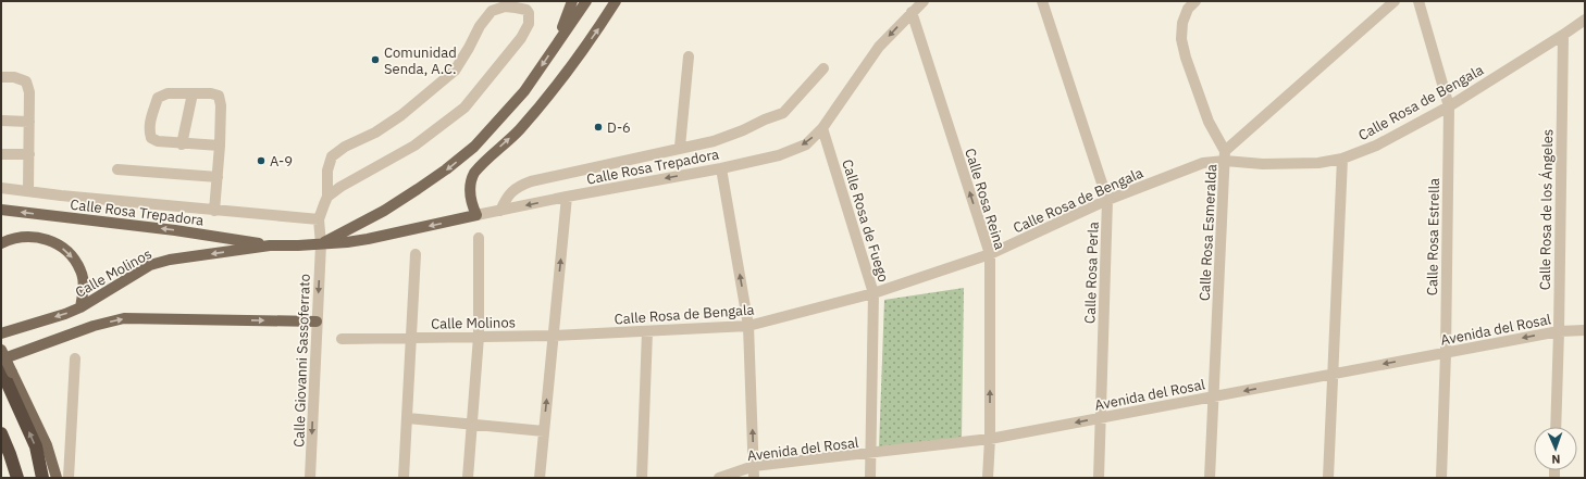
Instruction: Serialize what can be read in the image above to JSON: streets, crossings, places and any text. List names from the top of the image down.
{
  "streets": {
    "main road": ["Calle Rosa Trepadora", "Calle Molinos"],
    "street": [
      "Calle Rosa de Bengala",
      "Calle Rosa Reina",
      "Calle Rosa de los Ángeles",
      "Calle Rosa de Fuego",
      "Calle Rosa Esmeralda",
      "Calle Rosa Estrella",
      "Calle Rosa Perla",
      "Avenida del Rosal",
      "Calle Giovanni Sassoferrato"
    ]
  },
  "crossings": [
    ["Calle Rosa de Bengala", "Calle Rosa Reina"],
    ["Calle Rosa de Bengala", "Calle Rosa de los Ángeles"],
    ["Calle Rosa de Bengala", "Calle Rosa de Fuego"],
    ["Calle Rosa de Bengala", "Calle Rosa Esmeralda"],
    ["Calle Rosa de Bengala", "Calle Rosa Estrella"],
    ["Calle Rosa de Bengala", "Calle Molinos"],
    ["Calle Rosa de Bengala", "Calle Rosa Perla"],
    ["Calle Rosa Trepadora", "Calle Rosa Reina"],
    ["Calle Rosa Trepadora", "Calle Rosa de Fuego"],
    ["Calle Rosa Trepadora", "Calle Molinos"],
    ["Calle Rosa Trepadora", "Calle Giovanni Sassoferrato"],
    ["Calle Rosa Reina", "Avenida del Rosal"],
    ["Calle Rosa de los Ángeles", "Avenida del Rosal"],
    ["Calle Rosa de Fuego", "Avenida del Rosal"],
    ["Calle Rosa Esmeralda", "Avenida del Rosal"],
    ["Calle Rosa Estrella", "Avenida del Rosal"],
    ["Calle Molinos", "Calle Giovanni Sassoferrato"],
    ["Calle Rosa Perla", "Avenida del Rosal"]
  ],
  "one_way": ["Calle Rosa Reina", "Avenida del Rosal"],
  "places": ["Comunidad Senda, A.C.", "D-6", "A-9"],
  "north": "bottom"
}
